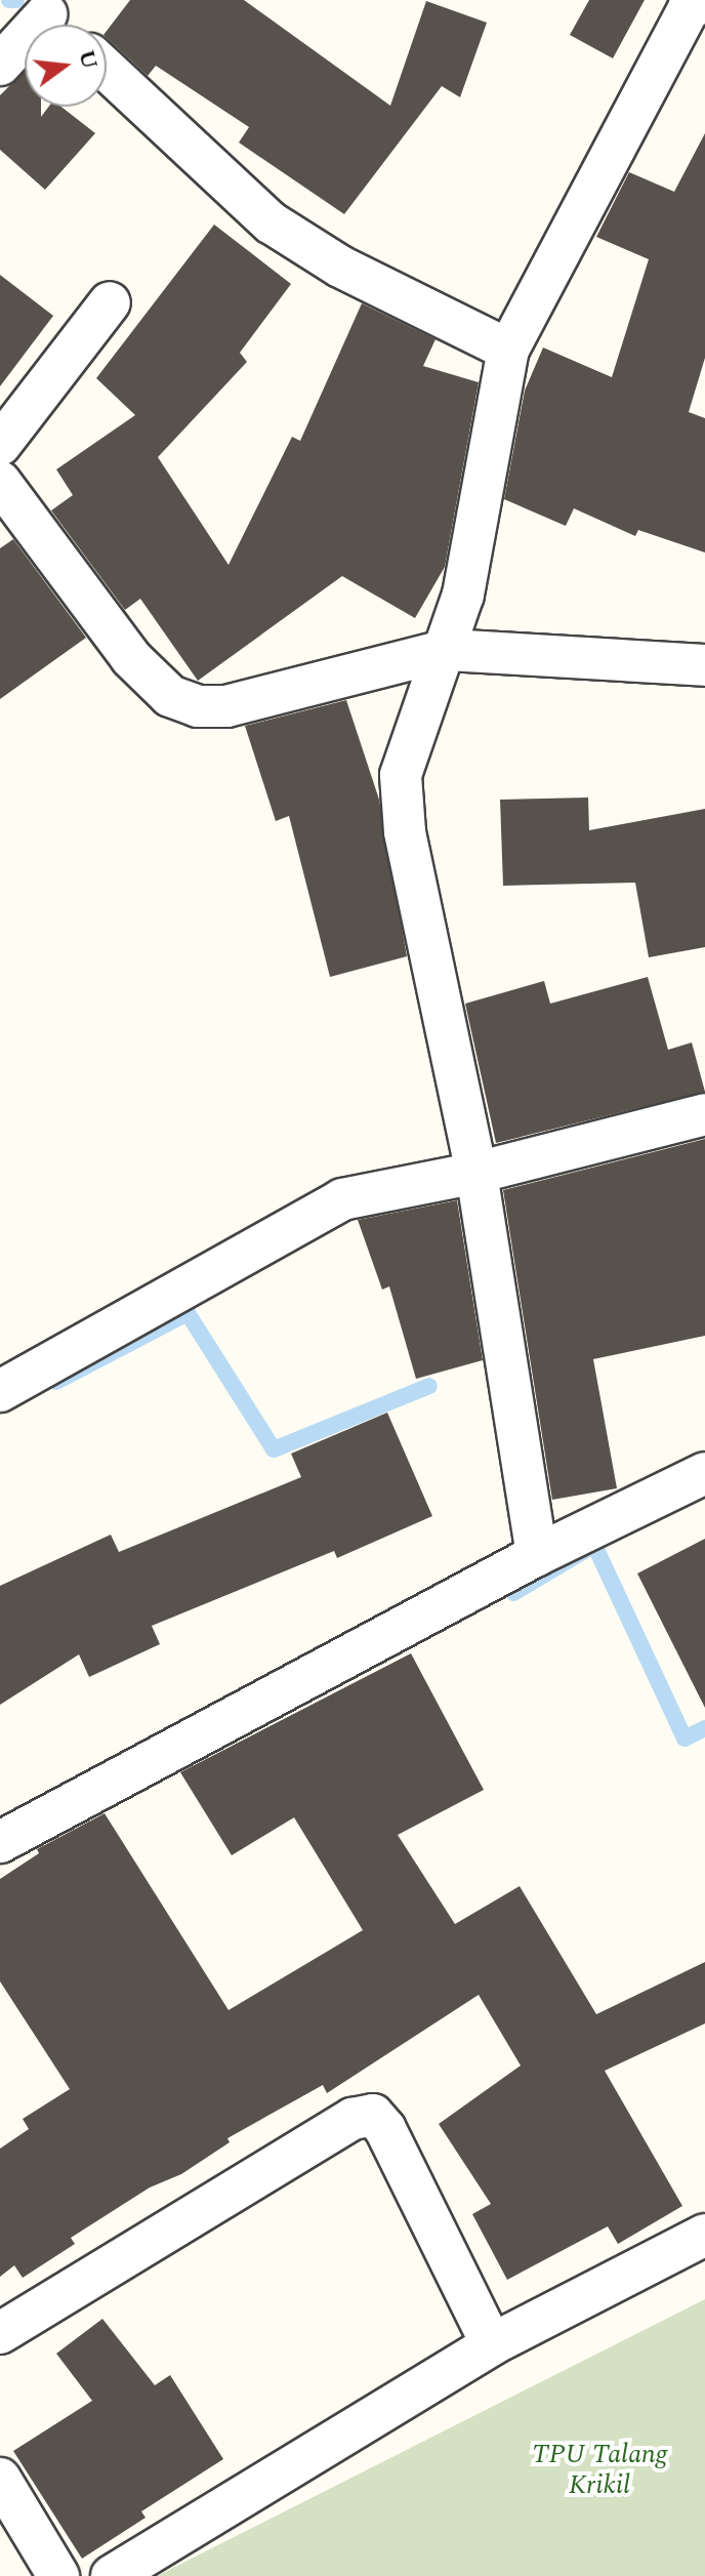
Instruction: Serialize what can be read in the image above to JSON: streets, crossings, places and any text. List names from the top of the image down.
{
  "parks": ["TPU Talang Krikil"],
  "north": "right"
}
